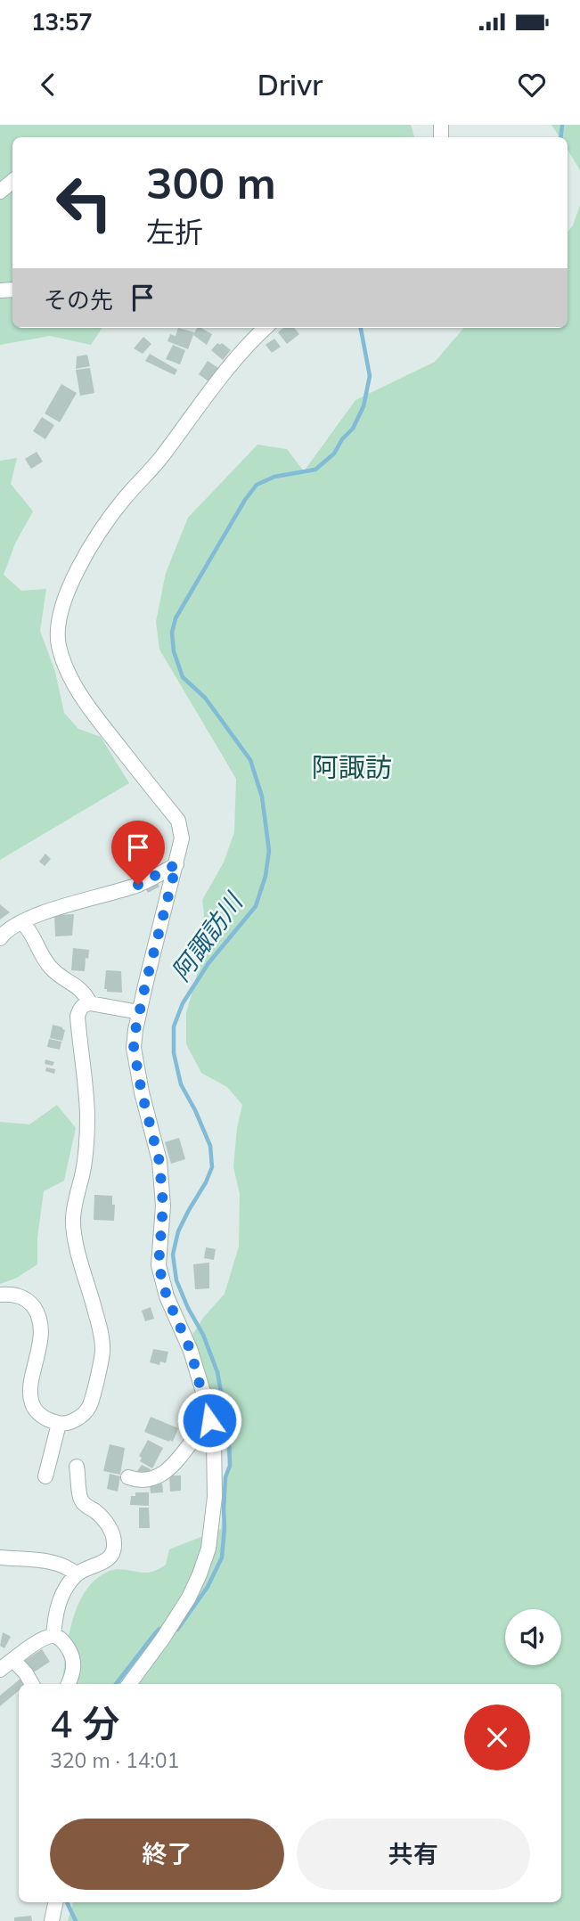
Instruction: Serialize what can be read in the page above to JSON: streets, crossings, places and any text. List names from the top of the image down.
{
  "districts": ["阿諏訪"],
  "water": ["阿諏訪川"],
  "page": {
    "status": "13:57",
    "header": "Drivr",
    "turn": ["300 m", "左折"],
    "then": "その先",
    "heading": ["4 分", "320 m · 14:01"],
    "buttons": ["終了", "共有"]
  }
}
